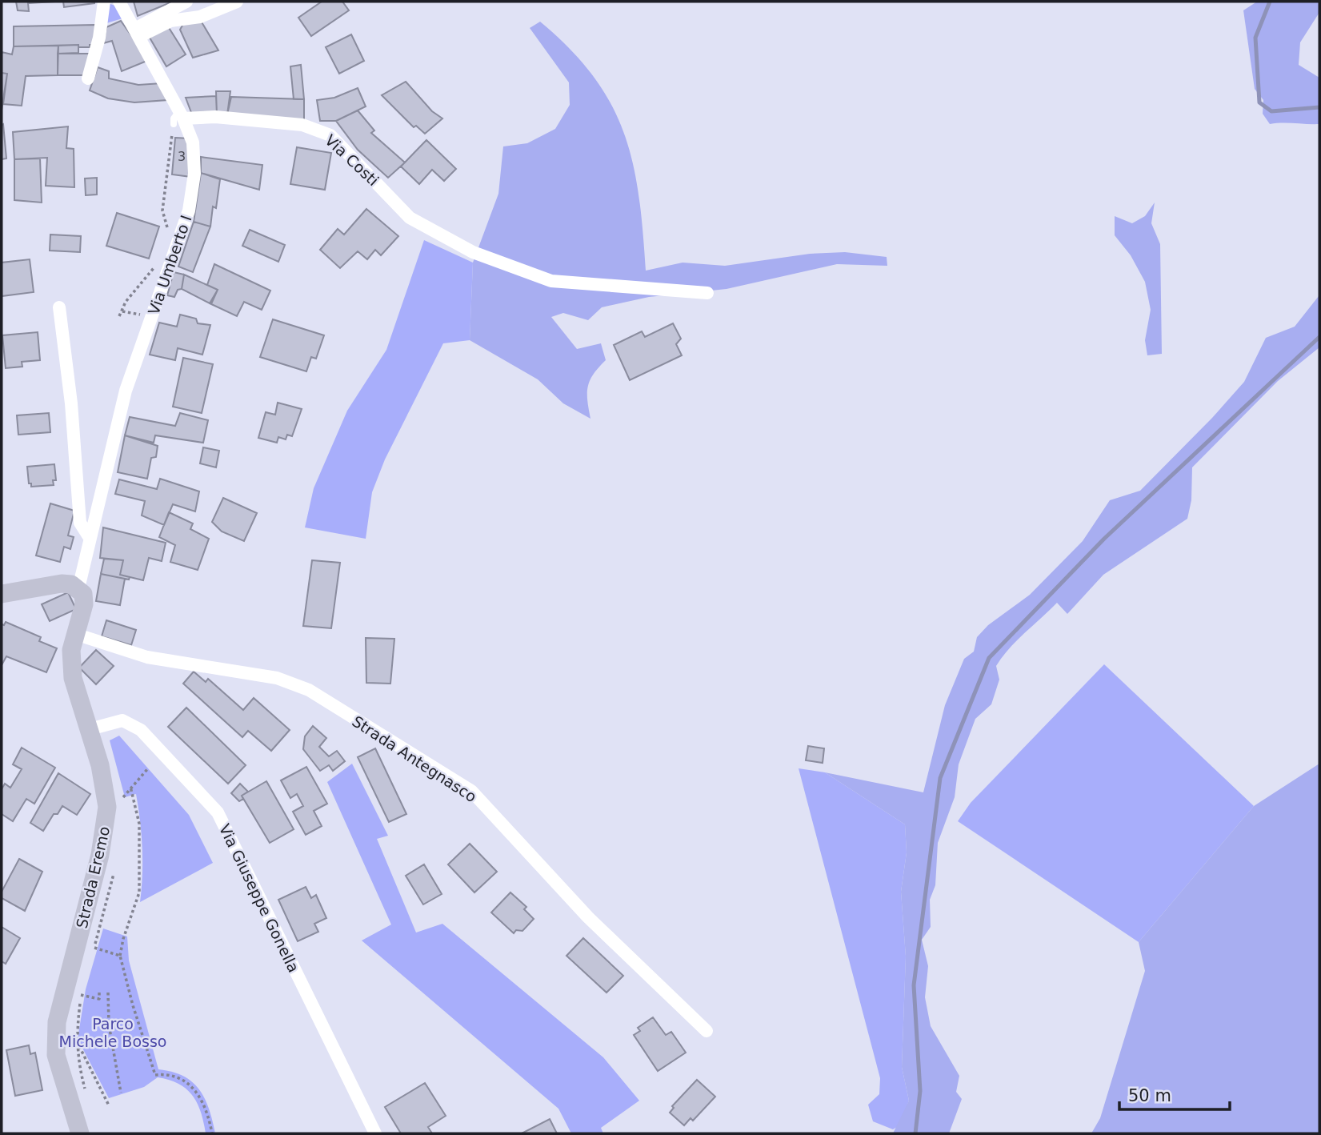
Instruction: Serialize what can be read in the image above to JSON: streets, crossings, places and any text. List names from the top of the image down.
{
  "streets": {
    "main road": ["Strada Eremo"],
    "street": [
      "Via Costi",
      "Via Umberto I",
      "Strada Antegnasco",
      "Via Giuseppe Gonella"
    ]
  },
  "crossings": [
    ["Via Costi", "Via Umberto I"],
    ["Via Umberto I", "Strada Eremo"],
    ["Strada Antegnasco", "Strada Eremo"],
    ["Strada Eremo", "Via Giuseppe Gonella"]
  ],
  "parks": ["Parco Michele Bosso"],
  "house_numbers": ["3"],
  "scale_bar": "50 m"
}
